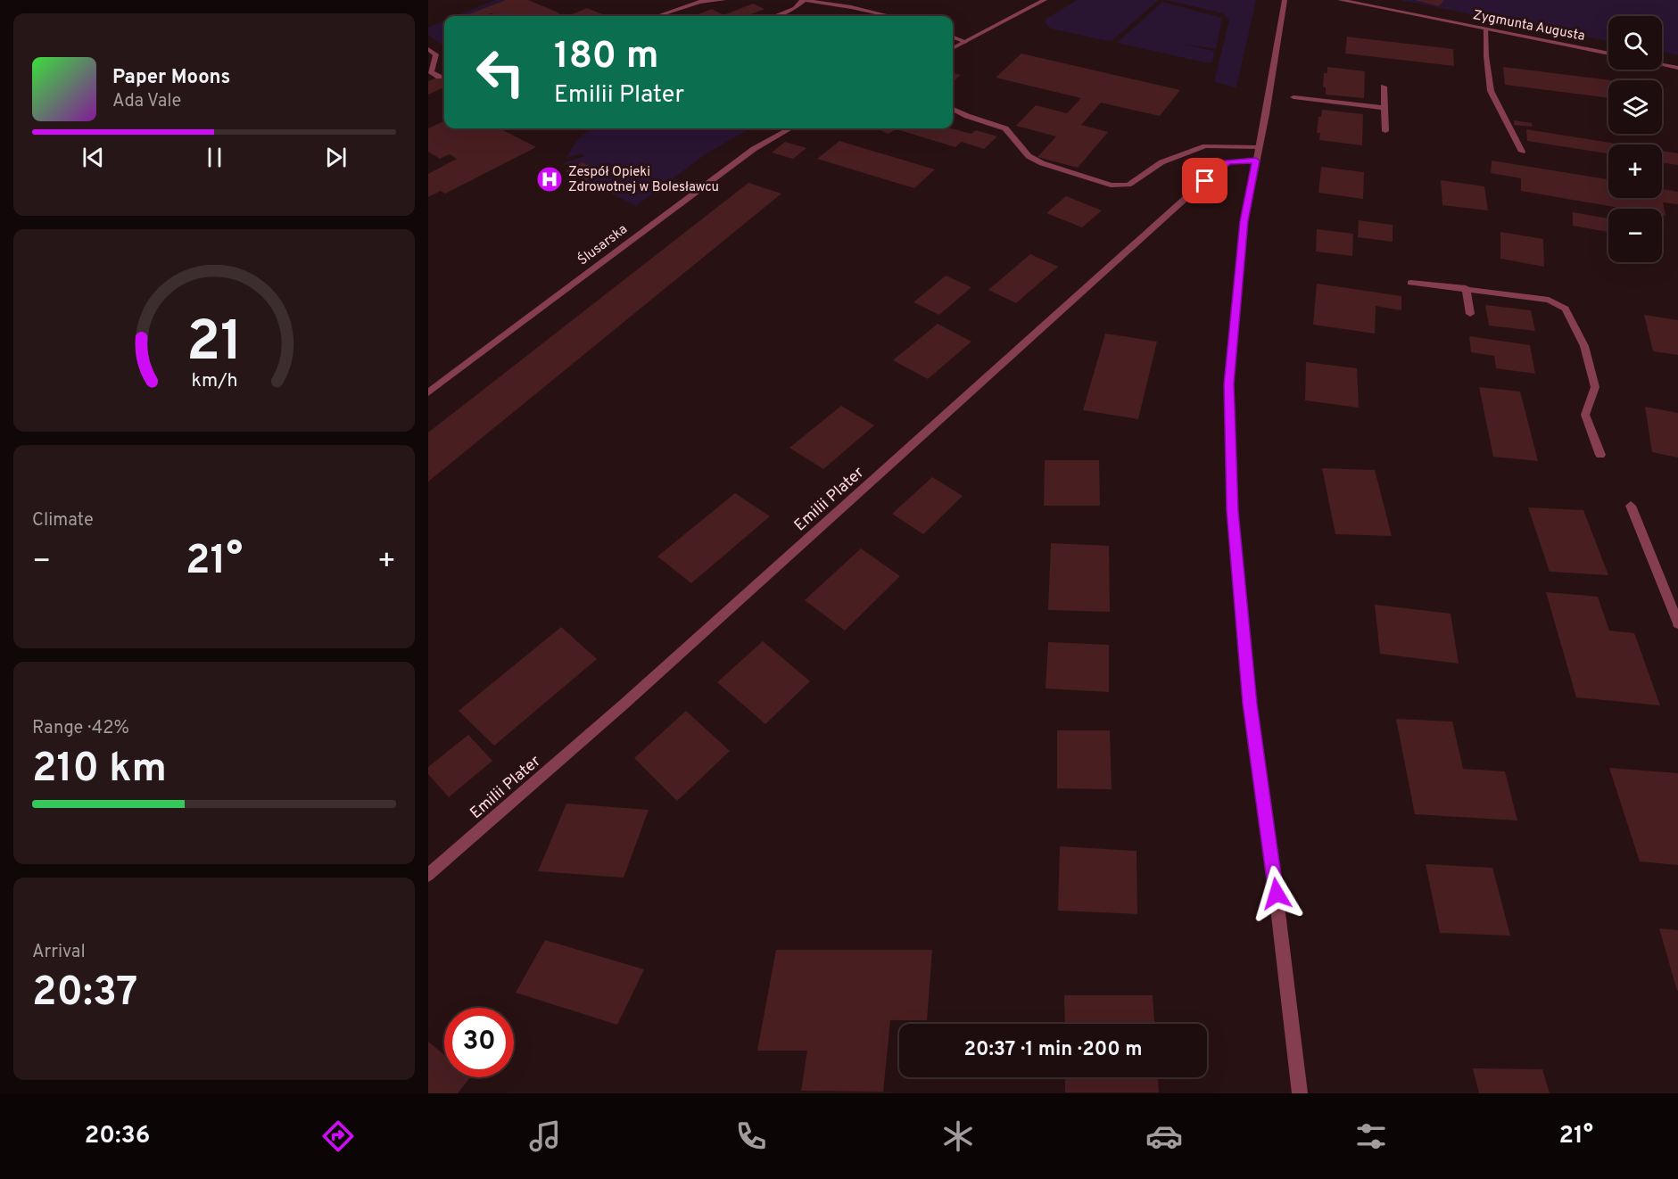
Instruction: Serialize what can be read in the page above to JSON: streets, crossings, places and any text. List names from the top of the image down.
{
  "streets": {
    "street": ["Zygmunta Augusta", "Ślusarska", "Emilii Plater"]
  },
  "places": {
    "hospital": ["Zespół Opieki Zdrowotnej w Bolesławcu"]
  },
  "page": {
    "map_buttons": ["+", "−"],
    "turn": ["180 m", "Emilii Plater"],
    "song": ["Paper Moons", "Ada Vale"],
    "tile": [
      "Climate",
      ["Range · 42%", "210 km"],
      ["Arrival", "20:37"]
    ],
    "heat": ["−", "21°", "+"],
    "limit": "30",
    "trip": "20:37 · 1 min · 200 m",
    "tabs": ["20:36", "21°"],
    "gauge": ["21", "km/h"]
  }
}
